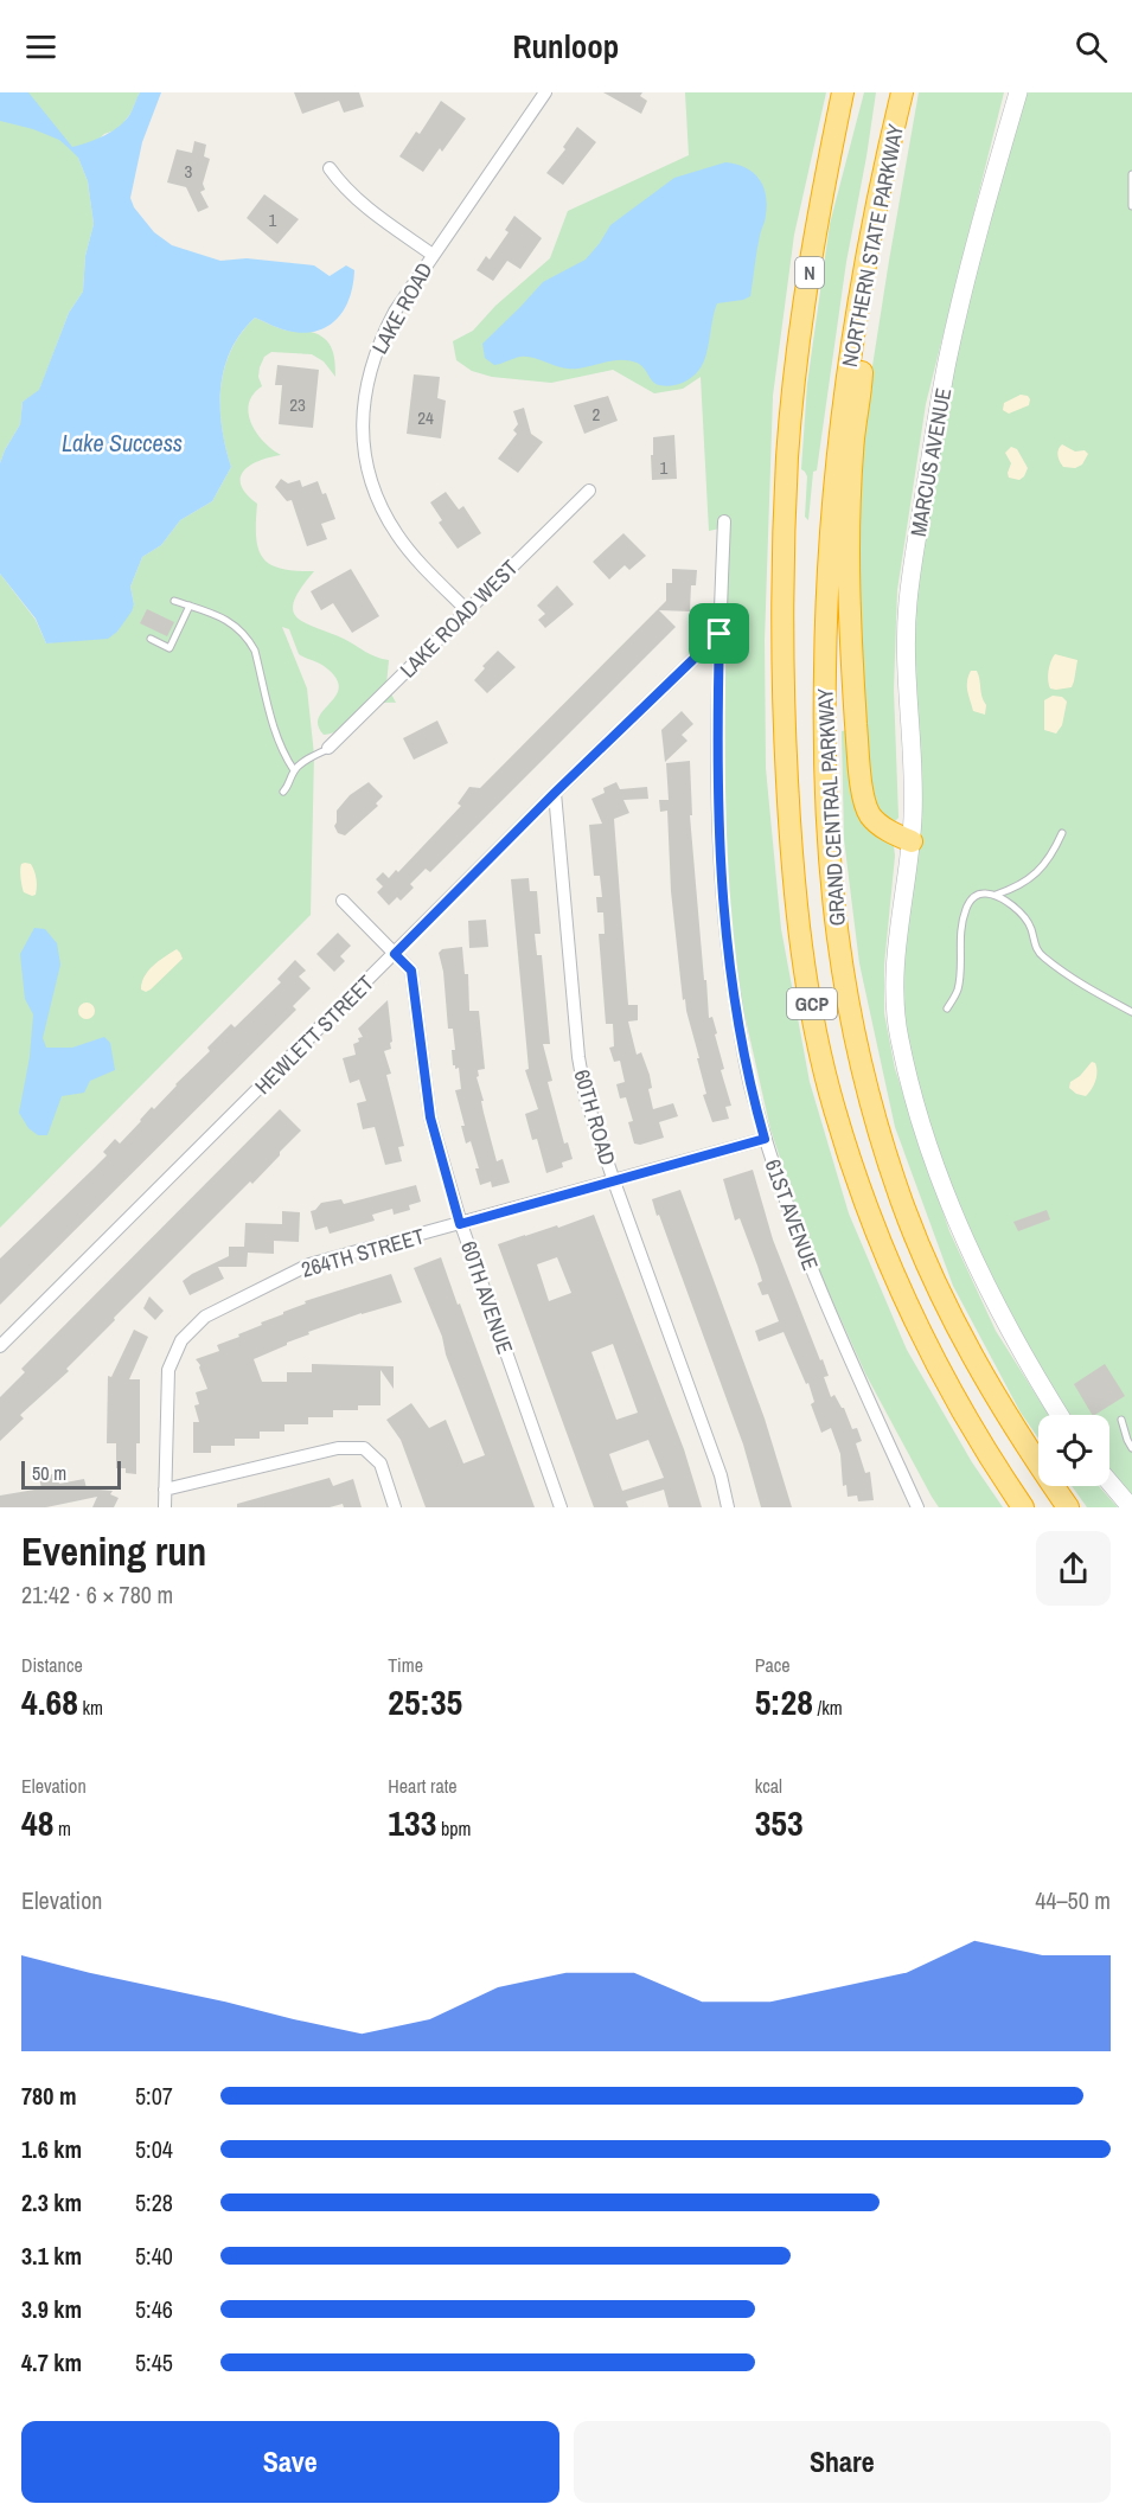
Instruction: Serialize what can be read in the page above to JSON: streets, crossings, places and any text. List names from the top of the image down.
{
  "streets": {
    "highway": [
      "NORTHERN STATE PARKWAY",
      "N",
      "GRAND CENTRAL PARKWAY",
      "GCP"
    ],
    "main road": ["MARCUS AVENUE"],
    "street": [
      "LAKE ROAD",
      "LAKE ROAD WEST",
      "HEWLETT STREET",
      "60TH ROAD",
      "61ST AVENUE",
      "264TH STREET",
      "60TH AVENUE"
    ]
  },
  "crossings": [
    ["NORTHERN STATE PARKWAY", "GRAND CENTRAL PARKWAY"],
    ["N", "GRAND CENTRAL PARKWAY"],
    ["LAKE ROAD", "LAKE ROAD WEST"],
    ["HEWLETT STREET", "60TH ROAD"],
    ["HEWLETT STREET", "61ST AVENUE"],
    ["HEWLETT STREET", "60TH AVENUE"],
    ["60TH ROAD", "264TH STREET"],
    ["61ST AVENUE", "264TH STREET"],
    ["264TH STREET", "60TH AVENUE"]
  ],
  "water": ["Lake Success"],
  "house_numbers": [
    "3",
    "1",
    "23",
    "2",
    "24",
    "1"
  ],
  "scale_bar": "50 m",
  "page": {
    "header": "Runloop",
    "scale": "50 m",
    "heading": ["Evening run", "21:42 · 6 × 780 m"],
    "stats": [
      ["Distance", "4.68 km"],
      ["Time", "25:35"],
      ["Pace", "5:28 /km"],
      ["Elevation", "48 m"],
      ["Heart rate", "133 bpm"],
      ["kcal", "353"]
    ],
    "chart": ["Elevation", "44–50 m"],
    "list": [
      {
        "name": "780 m",
        "note": "5:07"
      },
      {
        "name": "1.6 km",
        "note": "5:04"
      },
      {
        "name": "2.3 km",
        "note": "5:28"
      },
      {
        "name": "3.1 km",
        "note": "5:40"
      },
      {
        "name": "3.9 km",
        "note": "5:46"
      },
      {
        "name": "4.7 km",
        "note": "5:45"
      }
    ],
    "buttons": ["Save", "Share"]
  }
}
